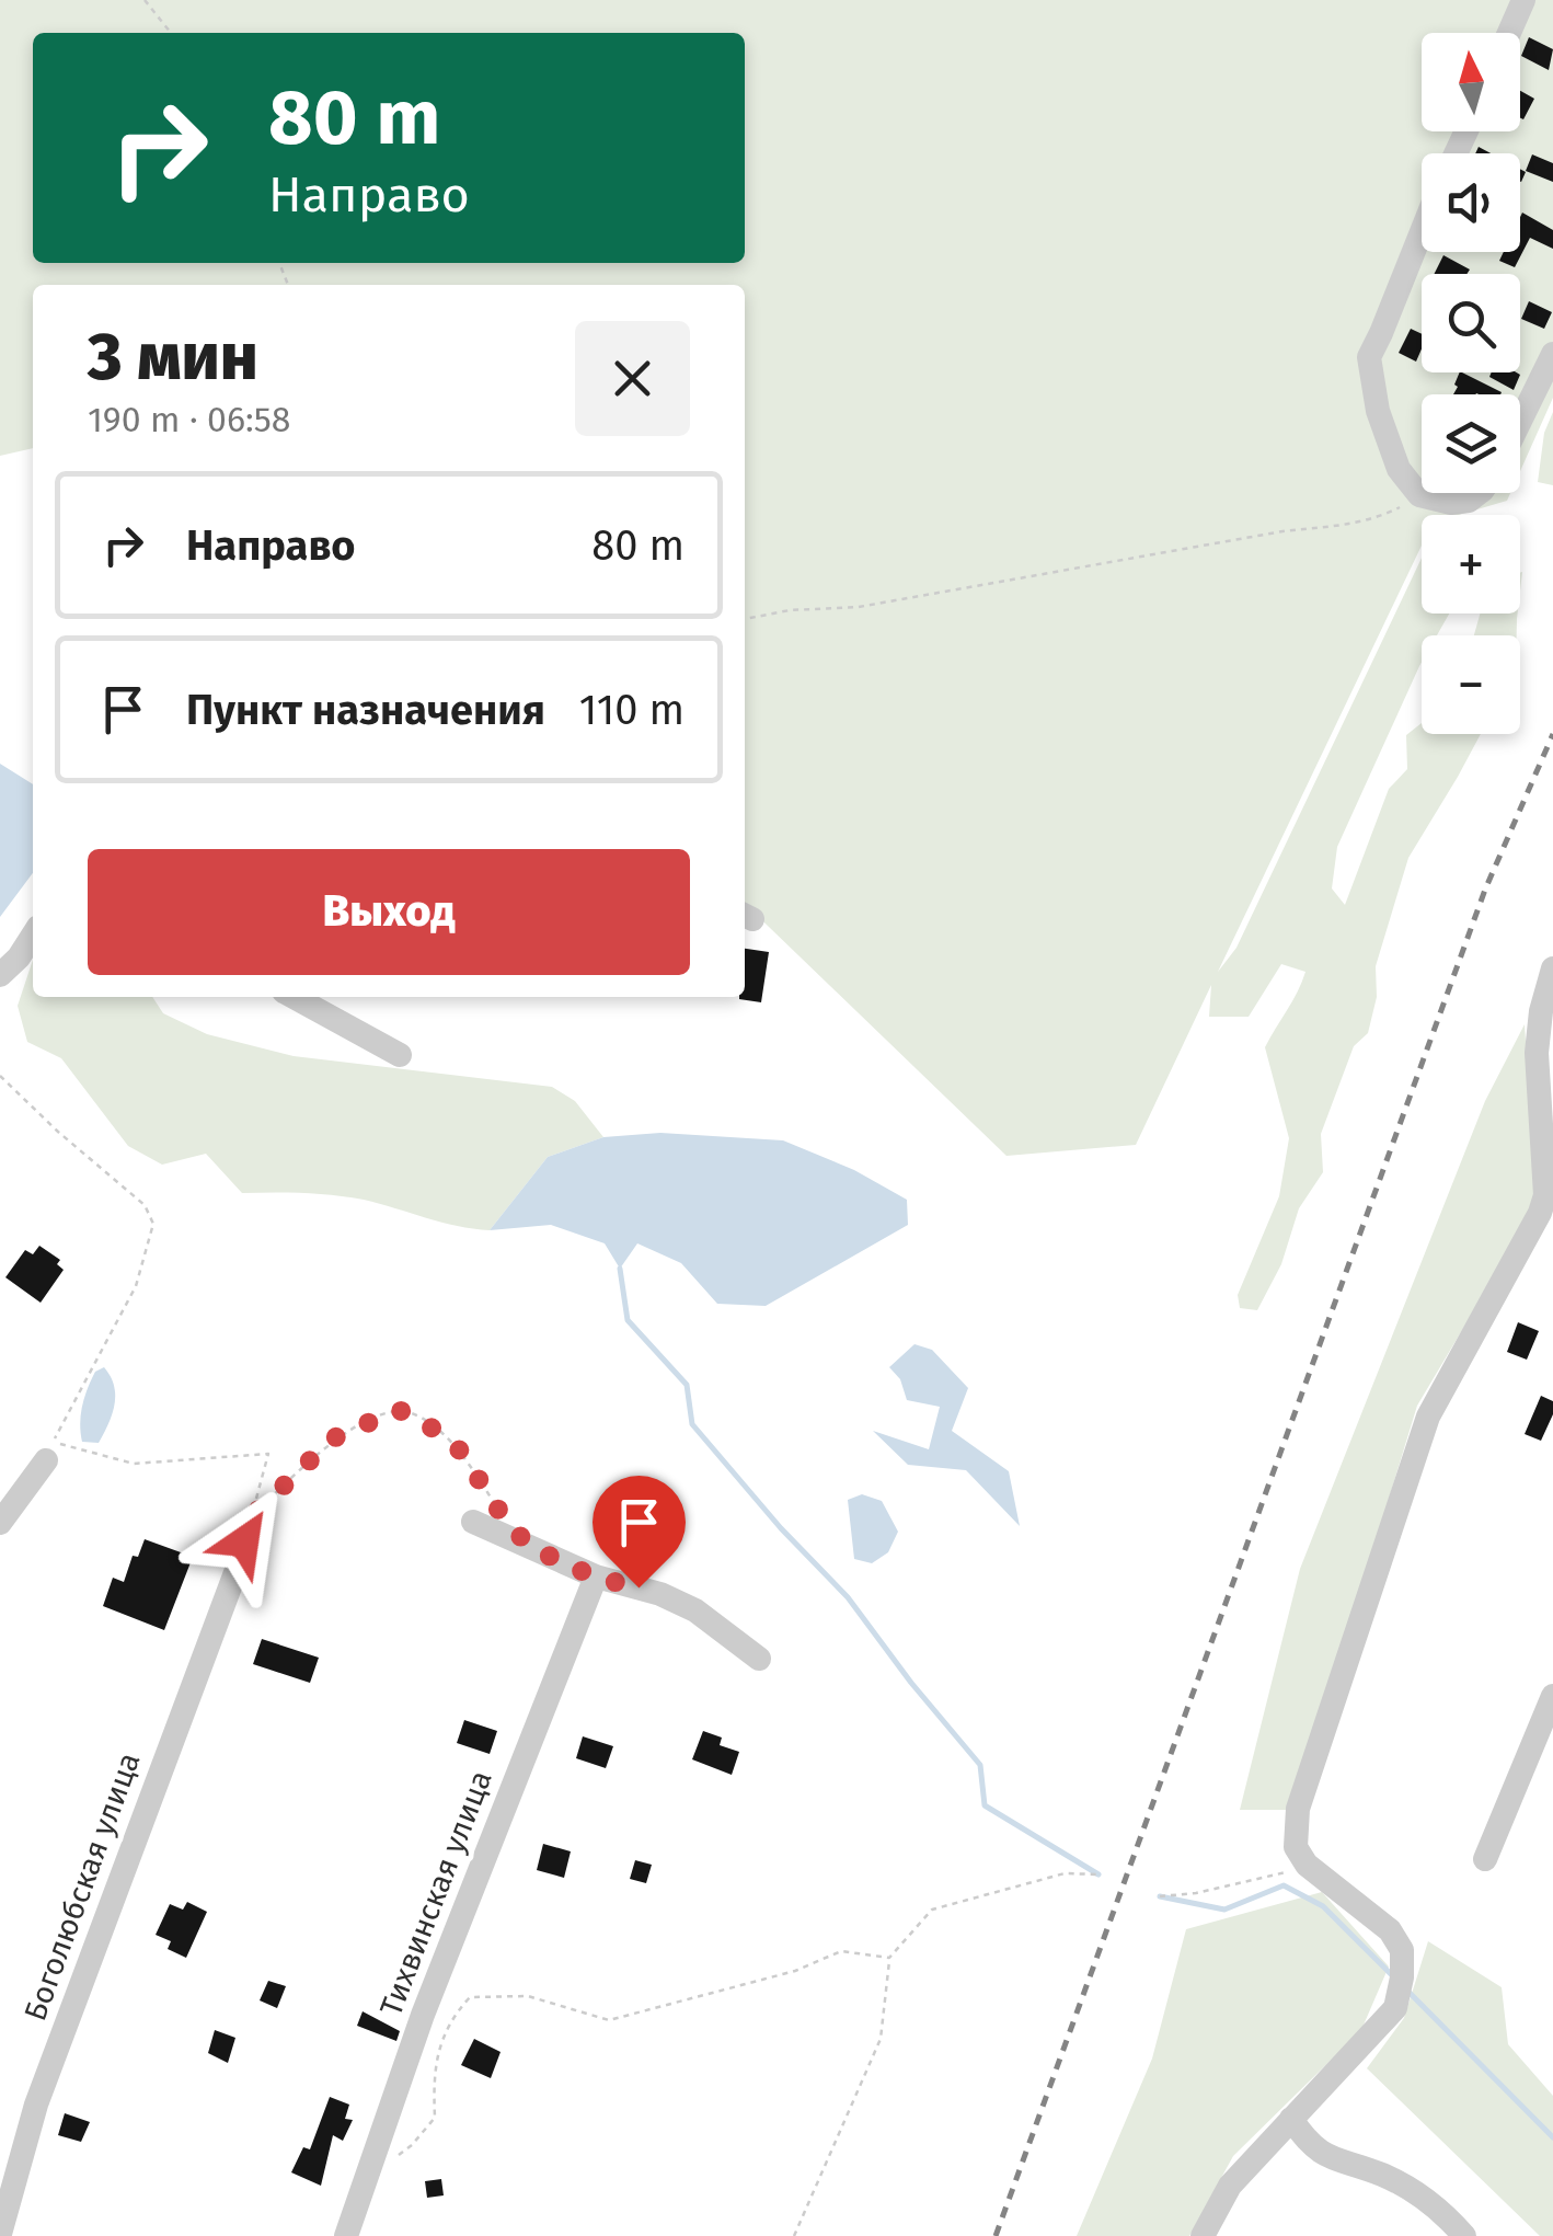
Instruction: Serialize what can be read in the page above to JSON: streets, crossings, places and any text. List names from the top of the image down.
{
  "streets": {
    "street": ["Боголюбская улица", "Тихвинская улица"]
  },
  "north": "top",
  "page": {
    "map_buttons": ["+", "−"],
    "turn": ["80 m", "Направо"],
    "heading": ["3 мин", "190 m · 06:58"],
    "list": [
      {
        "name": "Направо",
        "value": "80 m"
      },
      {
        "name": "Пункт назначения",
        "value": "110 m"
      }
    ],
    "buttons": "Выход"
  }
}
